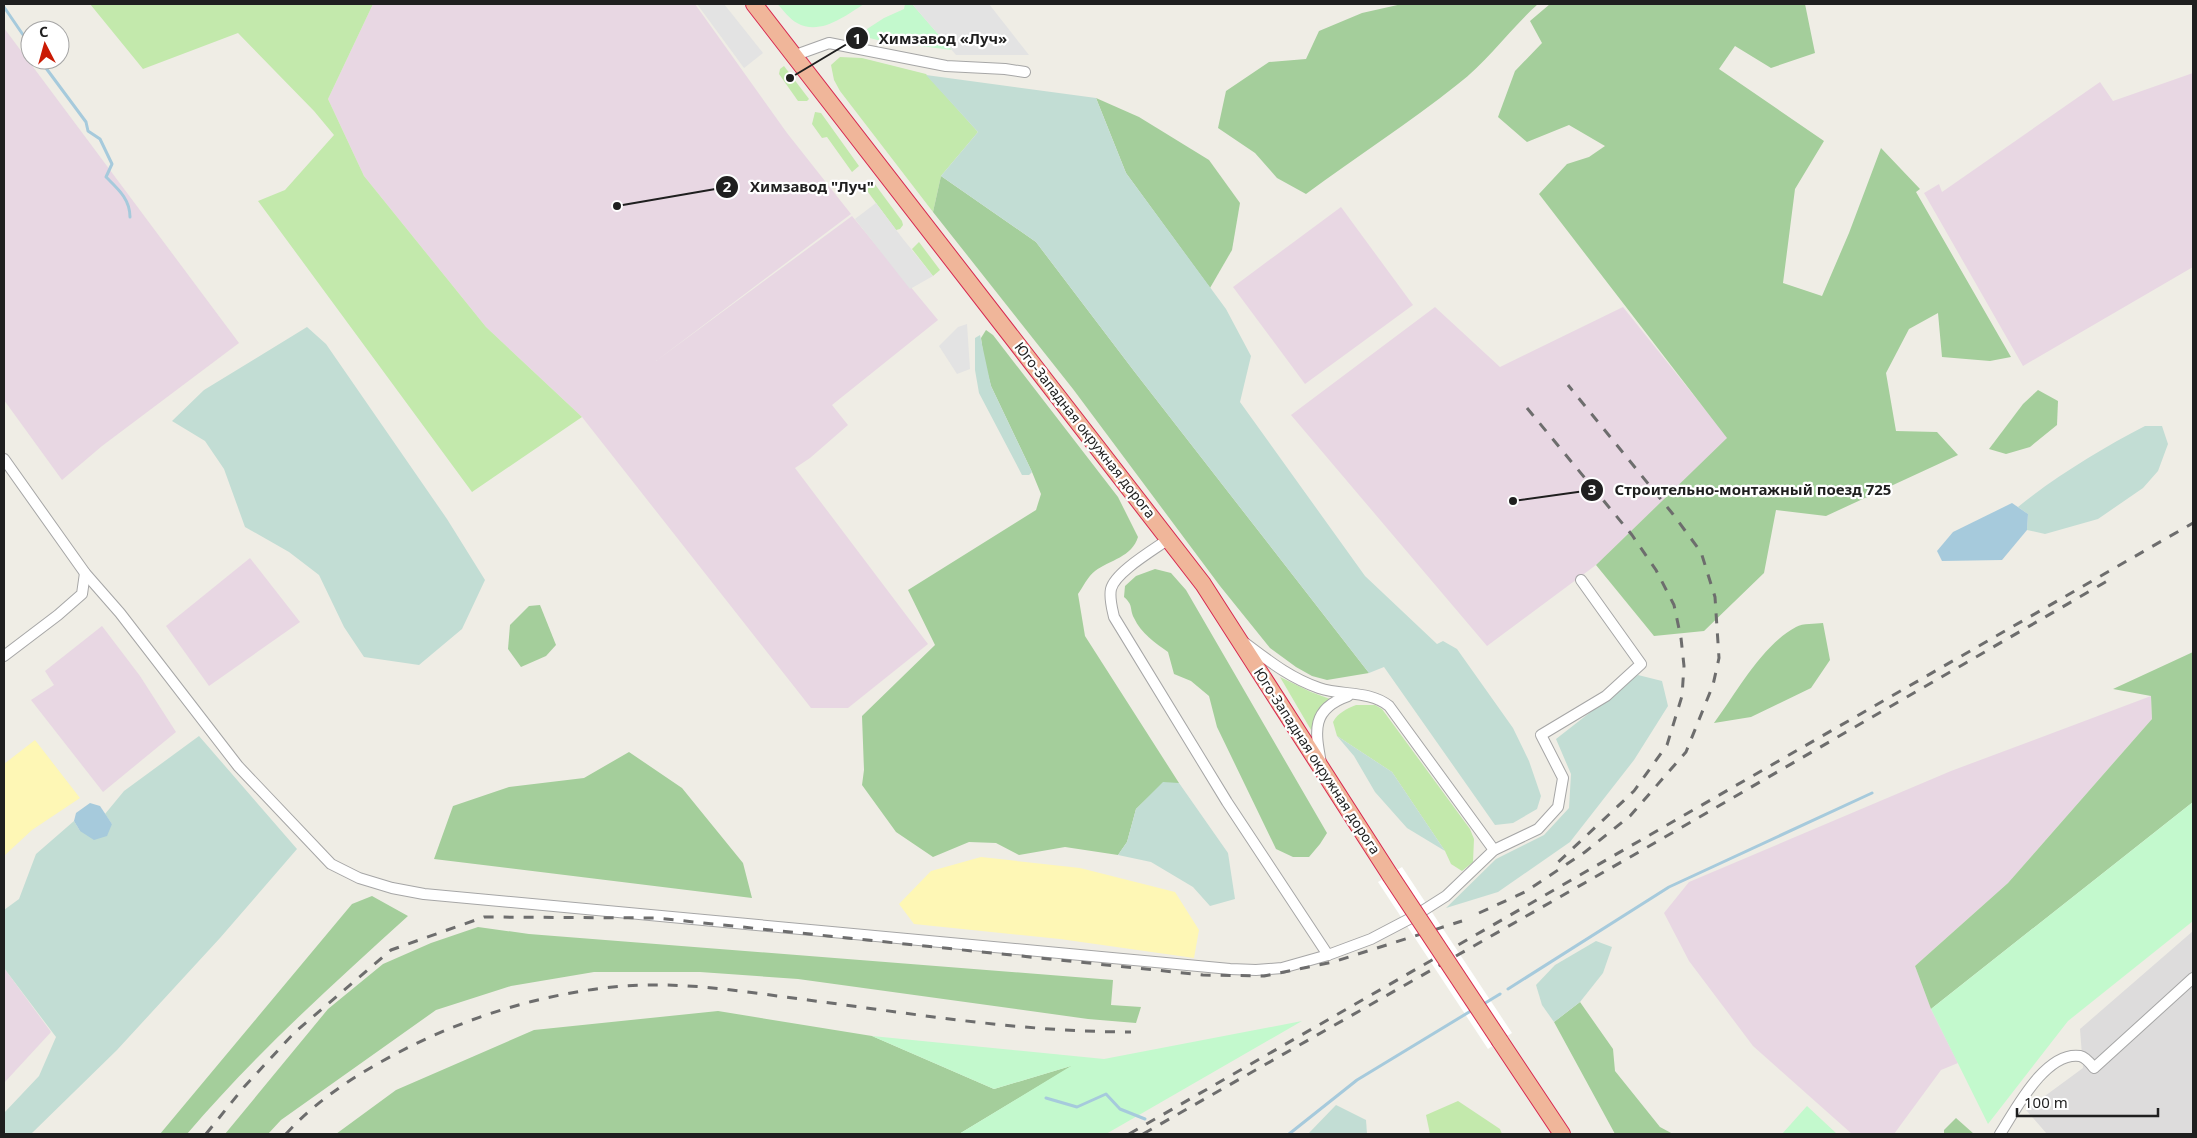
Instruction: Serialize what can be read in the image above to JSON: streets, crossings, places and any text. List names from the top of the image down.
{
  "streets": {
    "highway": ["Юго-Западная окружная дорога"]
  },
  "places": ["Химзавод «Луч»", "Химзавод \"Луч\"", "Строительно-монтажный поезд 725"],
  "scale_bar": "100 m",
  "north": "top"
}
